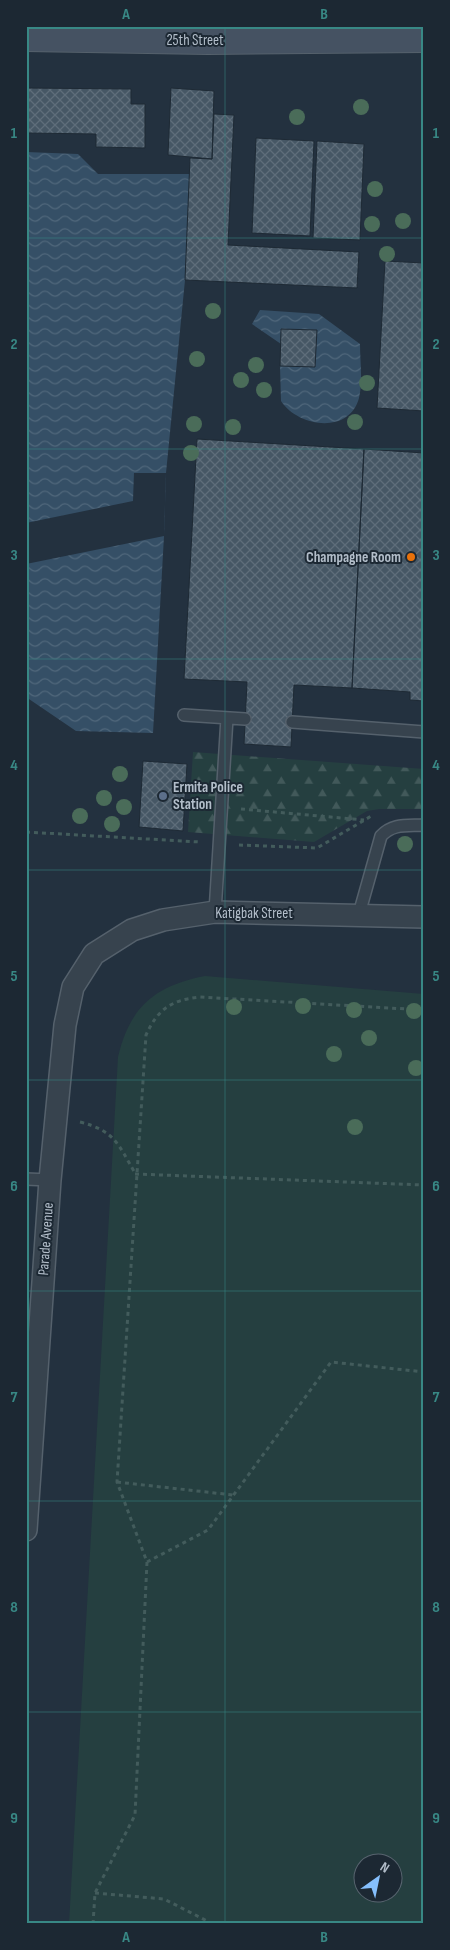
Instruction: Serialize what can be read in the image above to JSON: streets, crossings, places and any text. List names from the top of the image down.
{
  "streets": {
    "street": ["25th Street", "Katigbak Street", "Parade Avenue"]
  },
  "crossings": [
    ["Katigbak Street", "Parade Avenue"]
  ],
  "places": ["Champagne Room", "Ermita Police Station"],
  "north": "top right",
  "grid": {
    "columns": ["A", "B"],
    "rows": [
      "1",
      "2",
      "3",
      "4",
      "5",
      "6",
      "7",
      "8",
      "9"
    ]
  }
}
